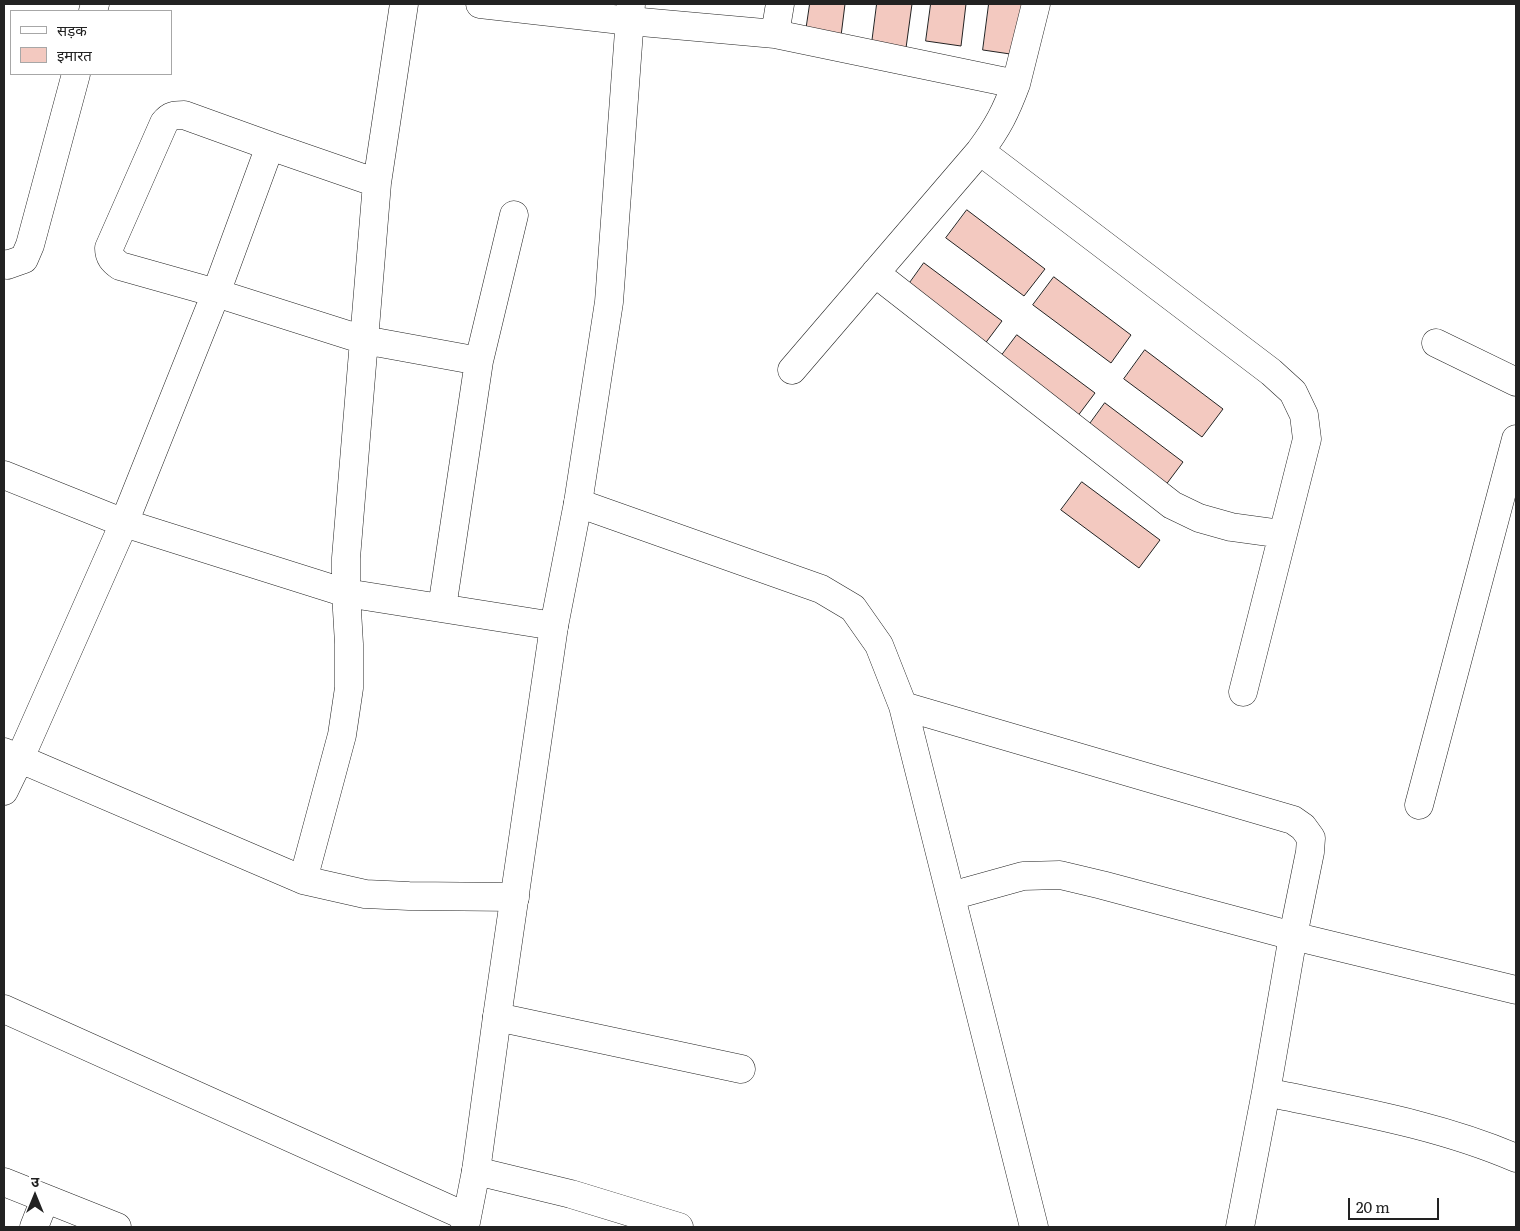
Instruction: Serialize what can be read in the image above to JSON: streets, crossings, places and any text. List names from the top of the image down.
{
  "legend": ["सड़क", "इमारत"],
  "scale_bar": "20 m",
  "north": "top"
}
